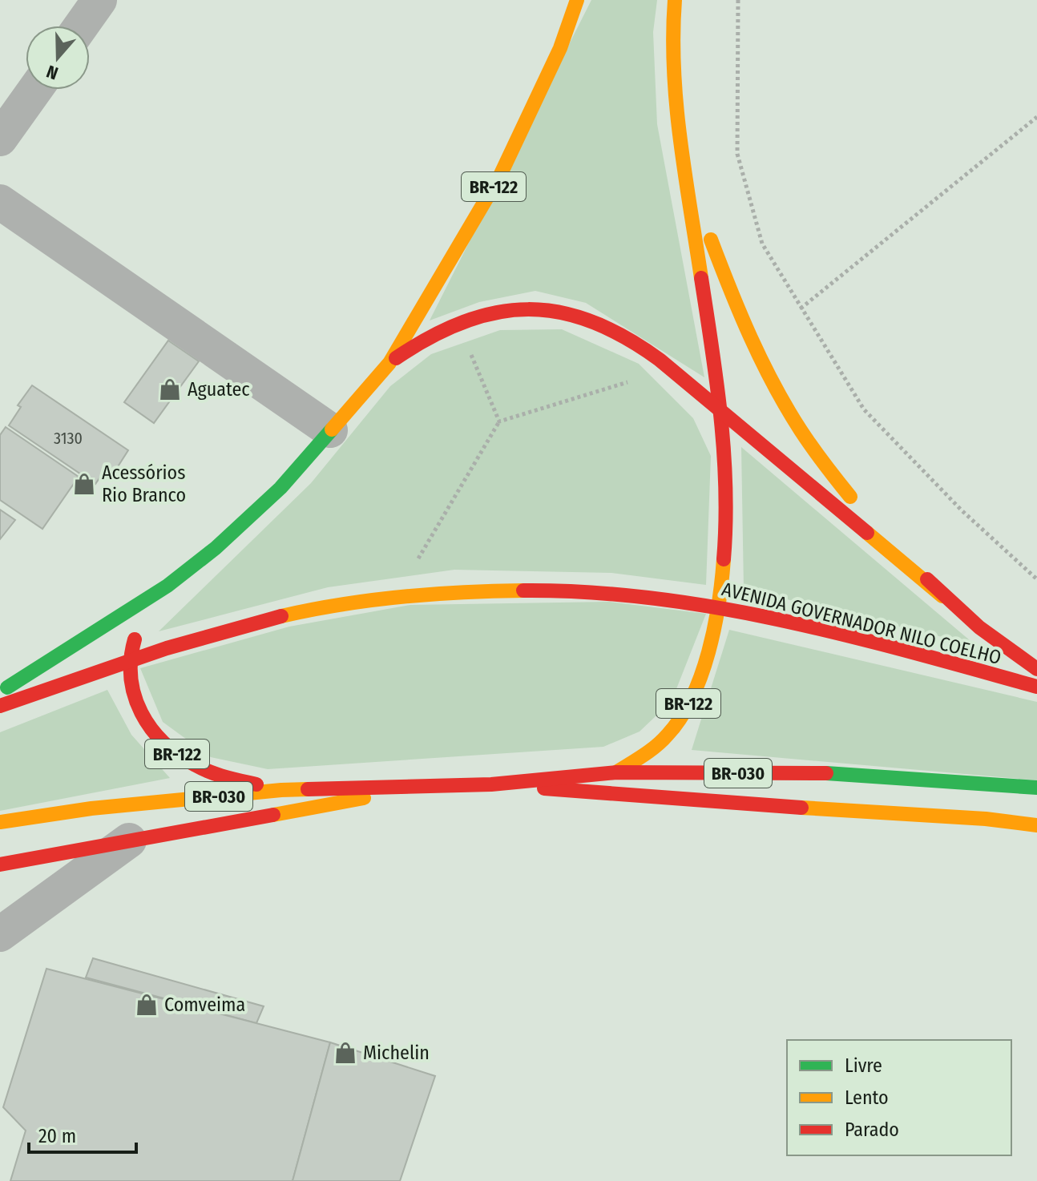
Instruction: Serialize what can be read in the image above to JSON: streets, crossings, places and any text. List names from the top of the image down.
{
  "streets": {
    "main road": ["BR-122", "AVENIDA GOVERNADOR NILO COELHO", "BR-030"]
  },
  "crossings": [
    ["BR-122", "AVENIDA GOVERNADOR NILO COELHO"],
    ["BR-122", "BR-030"]
  ],
  "places": {
    "shop": [
      "Aguatec",
      "Acessórios Rio Branco",
      "Comveima",
      "Michelin"
    ]
  },
  "house_numbers": ["3130"],
  "legend": ["Livre", "Lento", "Parado"],
  "scale_bar": "20 m",
  "north": "bottom"
}
